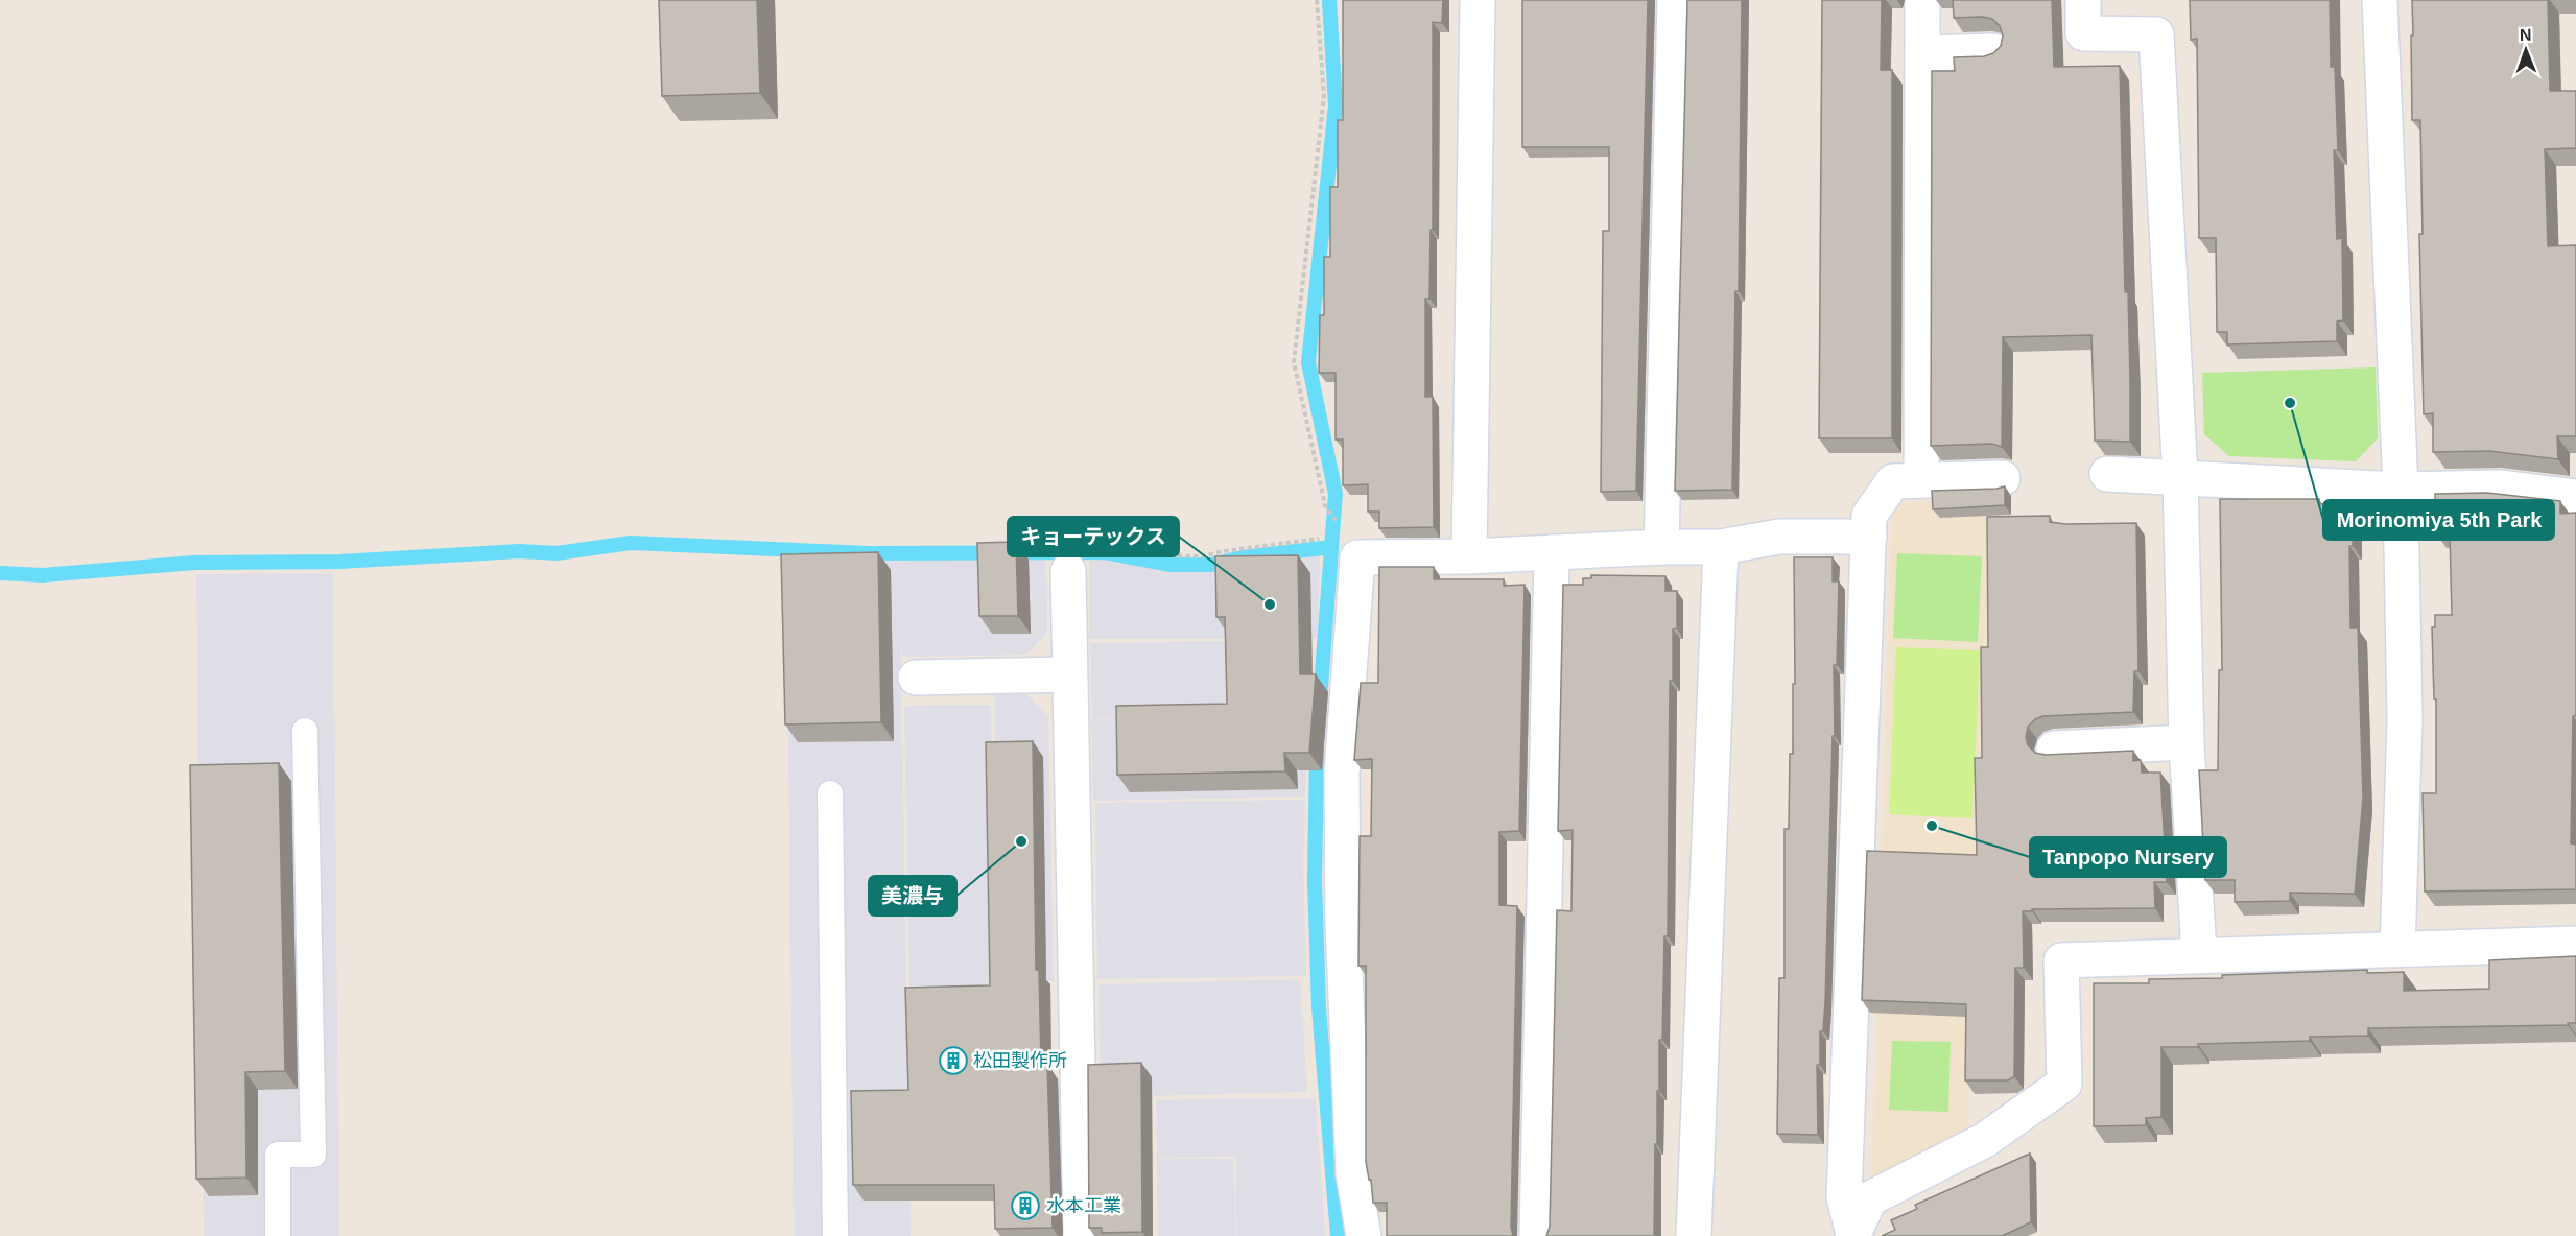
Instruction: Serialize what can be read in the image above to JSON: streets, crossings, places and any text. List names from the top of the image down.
{
  "places": {
    "other": [
      "Morinomiya 5th Park",
      "キョーテックス",
      "Tanpopo Nursery",
      "美濃与"
    ],
    "building": ["松田製作所", "水本工業"]
  },
  "north": "top"
}
